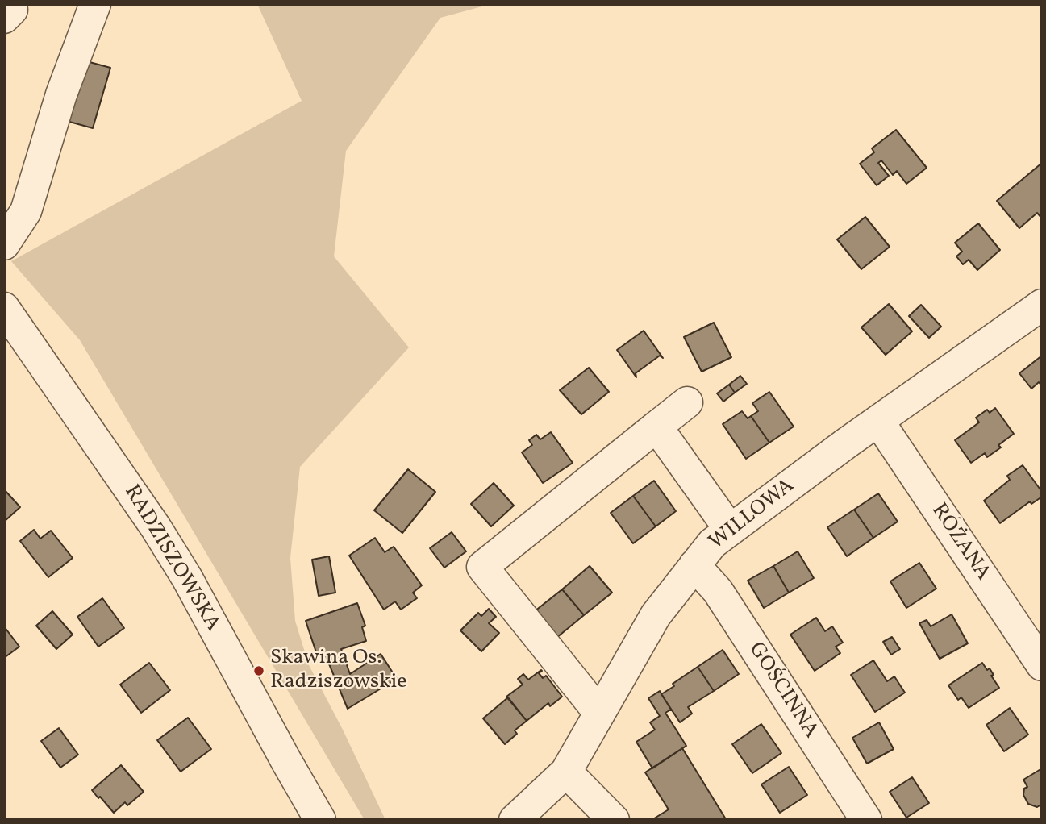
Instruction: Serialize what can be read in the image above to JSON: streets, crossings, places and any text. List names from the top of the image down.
{
  "streets": {
    "street": [
      "WILLOWA",
      "RÓŻANA",
      "RADZISZOWSKA",
      "GOŚCINNA"
    ]
  },
  "crossings": [
    ["WILLOWA", "RÓŻANA"],
    ["WILLOWA", "GOŚCINNA"]
  ],
  "places": ["Skawina Os. Radziszowskie"]
}
